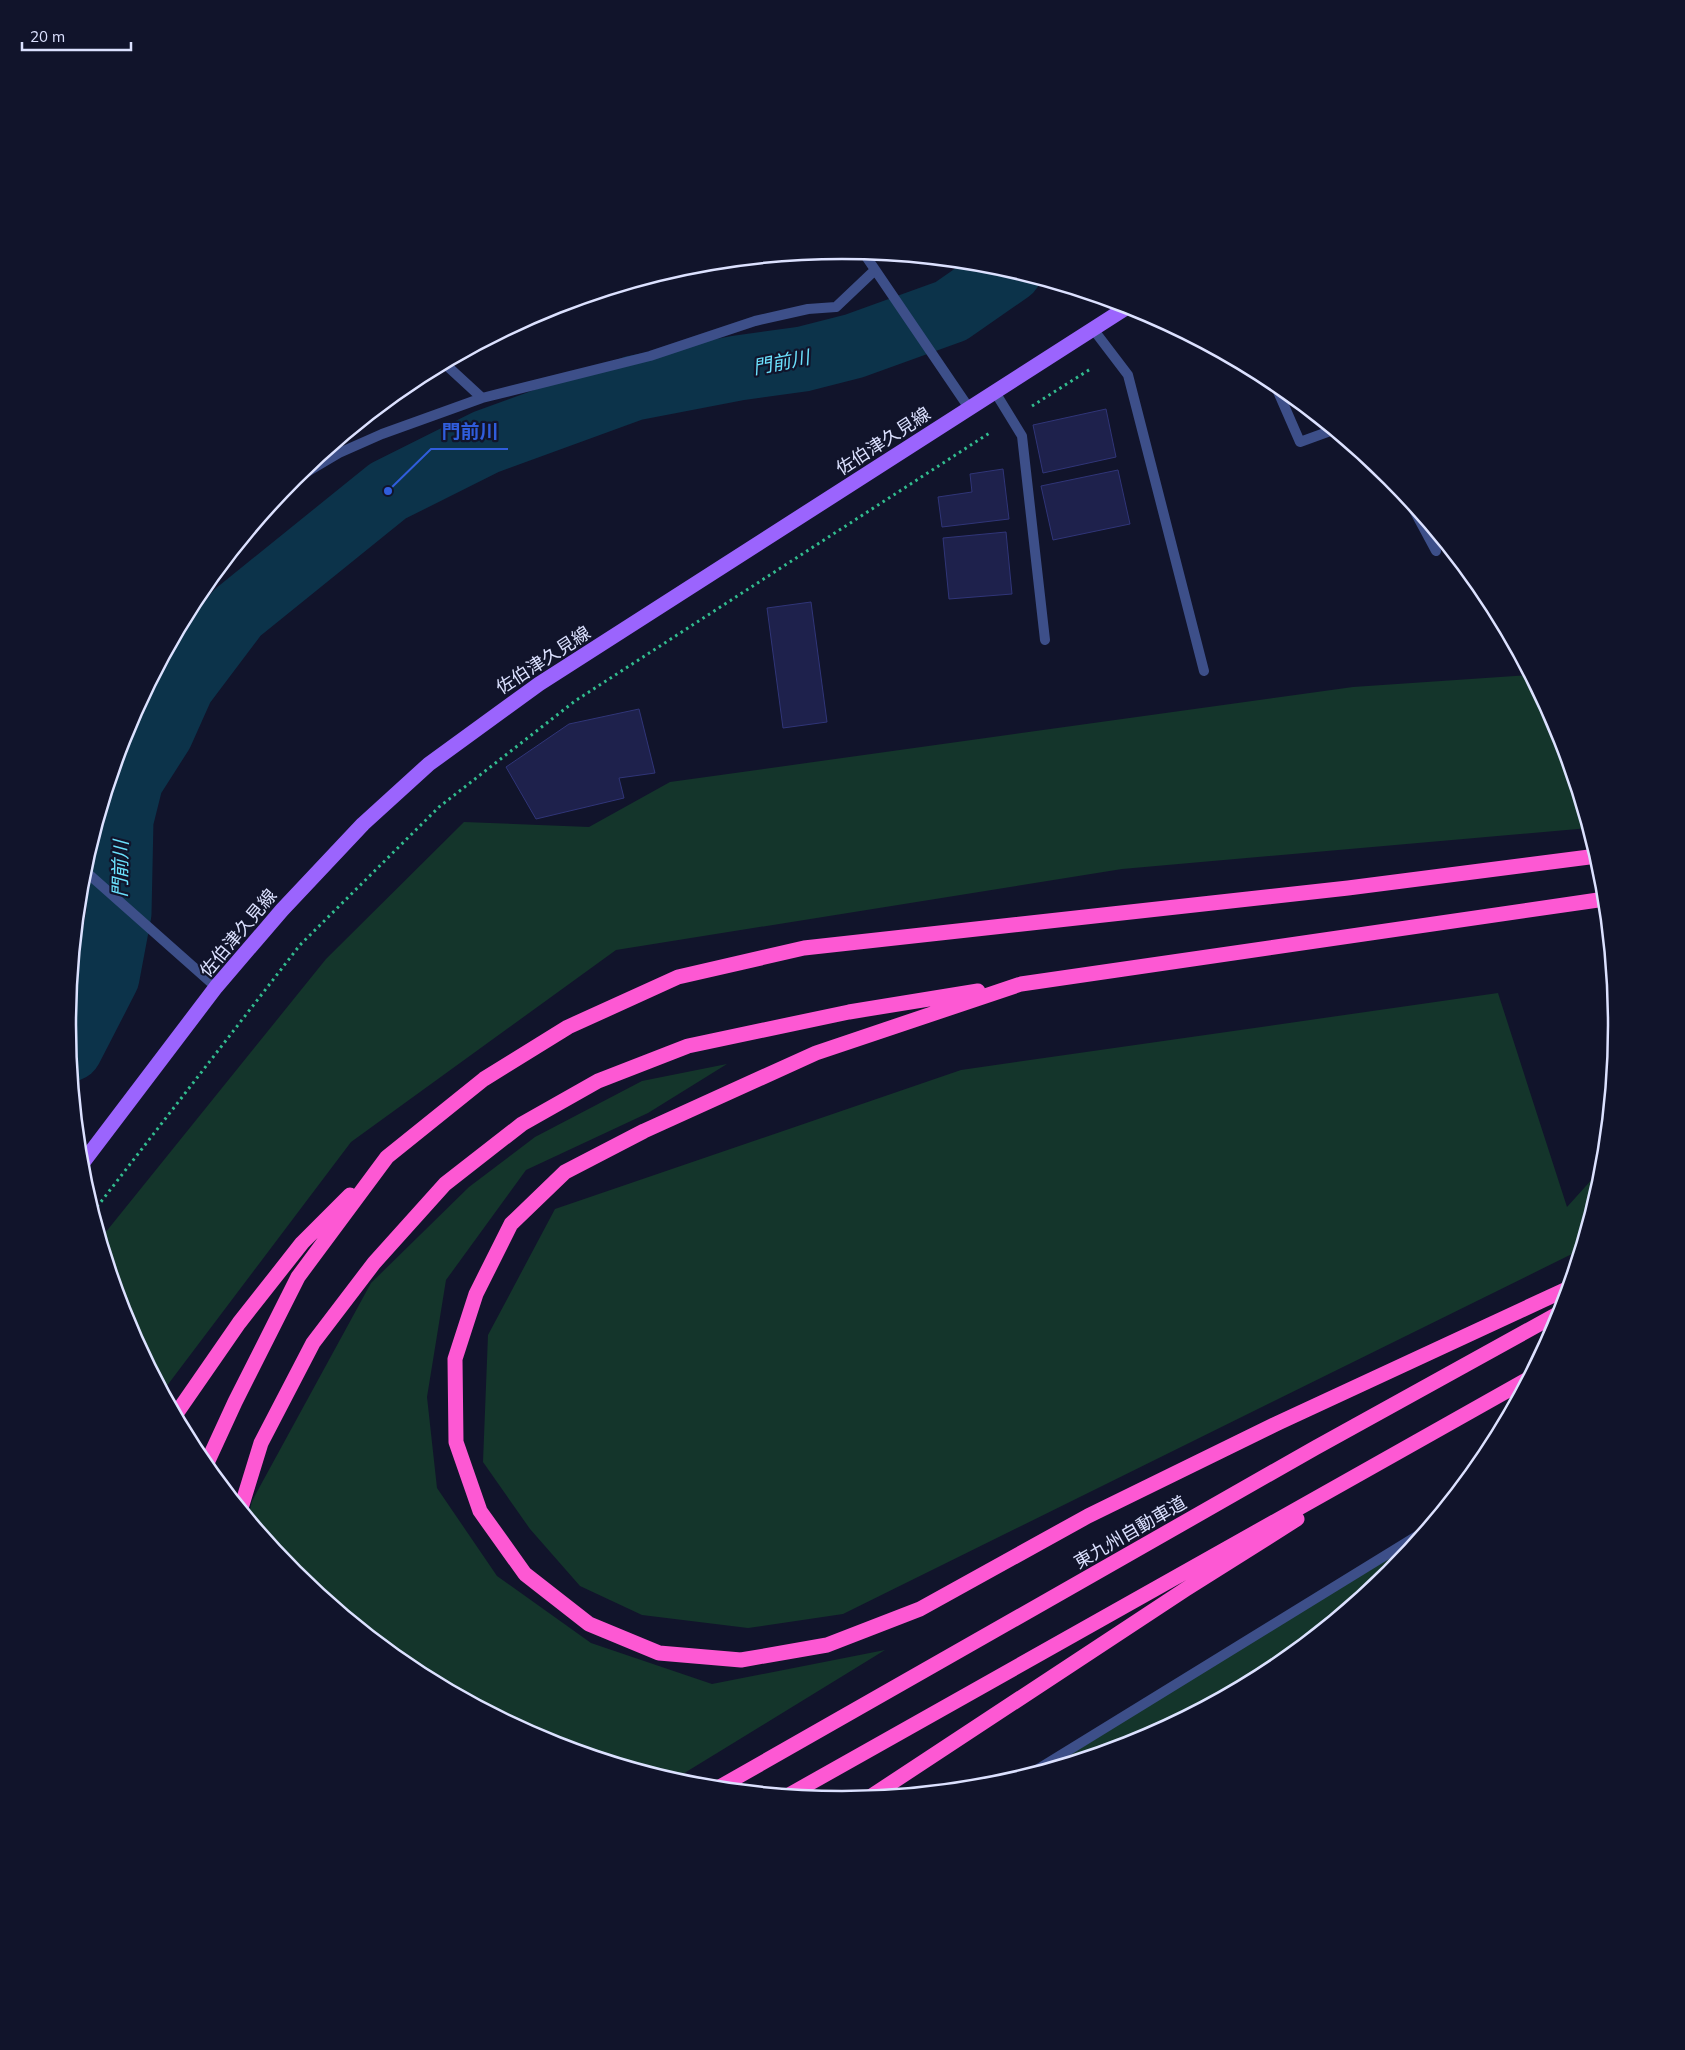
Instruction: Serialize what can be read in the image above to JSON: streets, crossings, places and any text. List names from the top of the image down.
{
  "streets": {
    "highway": ["東九州自動車道"],
    "main road": ["佐伯津久見線"]
  },
  "water": ["門前川"],
  "places": ["門前川"],
  "scale_bar": "20 m"
}
